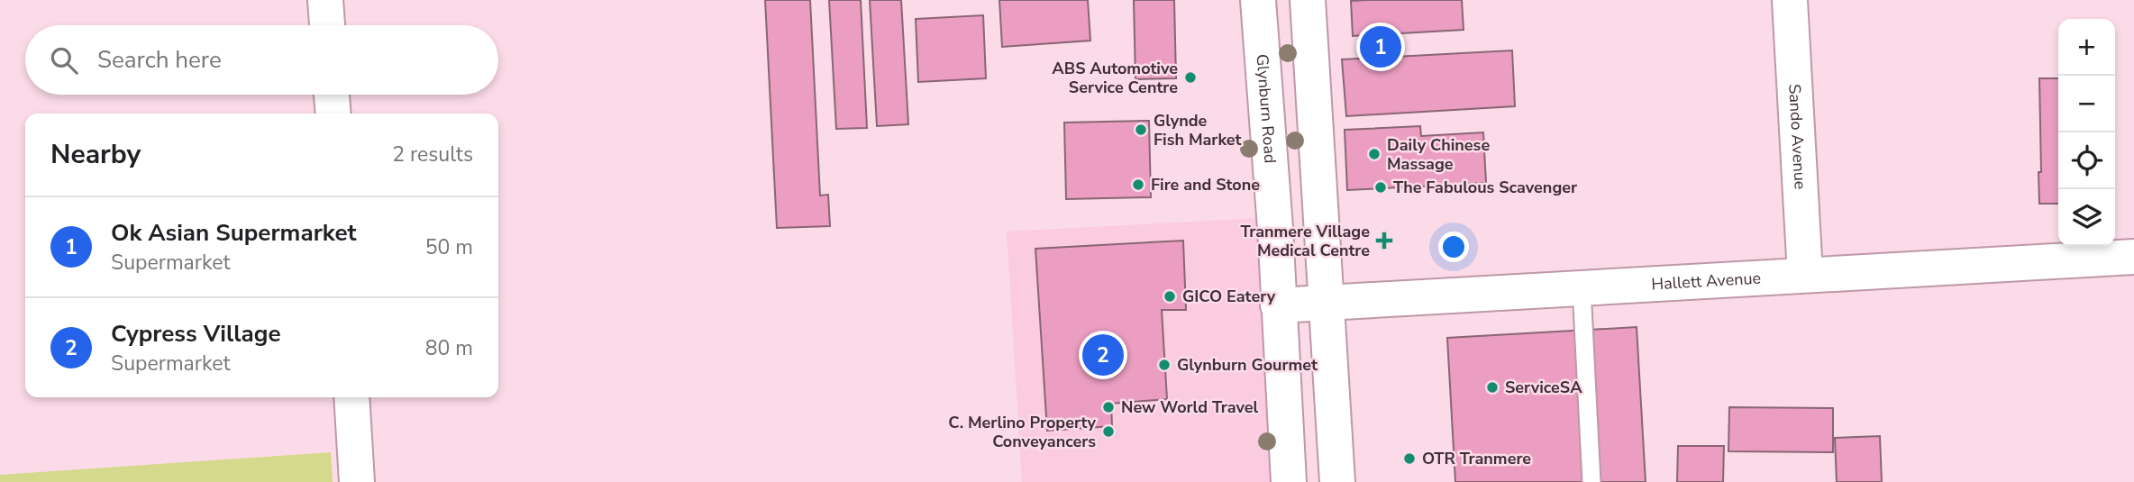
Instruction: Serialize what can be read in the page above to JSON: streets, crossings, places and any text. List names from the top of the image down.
{
  "streets": {
    "street": ["Glynburn Road", "Sando Avenue", "Hallett Avenue"]
  },
  "crossings": [
    ["Glynburn Road", "Hallett Avenue"],
    ["Sando Avenue", "Hallett Avenue"]
  ],
  "places": {
    "other": [
      "ABS Automotive Service Centre",
      "Glynde Fish Market",
      "Daily Chinese Massage",
      "Fire and Stone",
      "The Fabulous Scavenger",
      "GICO Eatery",
      "Glynburn Gourmet",
      "ServiceSA",
      "New World Travel",
      "C. Merlino Property Conveyancers",
      "OTR Tranmere"
    ],
    "health": ["Tranmere Village Medical Centre"]
  },
  "page": {
    "map_buttons": ["+", "−"],
    "pins": ["1", "2"],
    "search": "Search here",
    "heading": ["Nearby", "2 results"],
    "list": [
      {
        "mark": "1",
        "name": "Ok Asian Supermarket",
        "note": "Supermarket",
        "value": "50 m"
      },
      {
        "mark": "2",
        "name": "Cypress Village",
        "note": "Supermarket",
        "value": "80 m"
      }
    ]
  }
}
